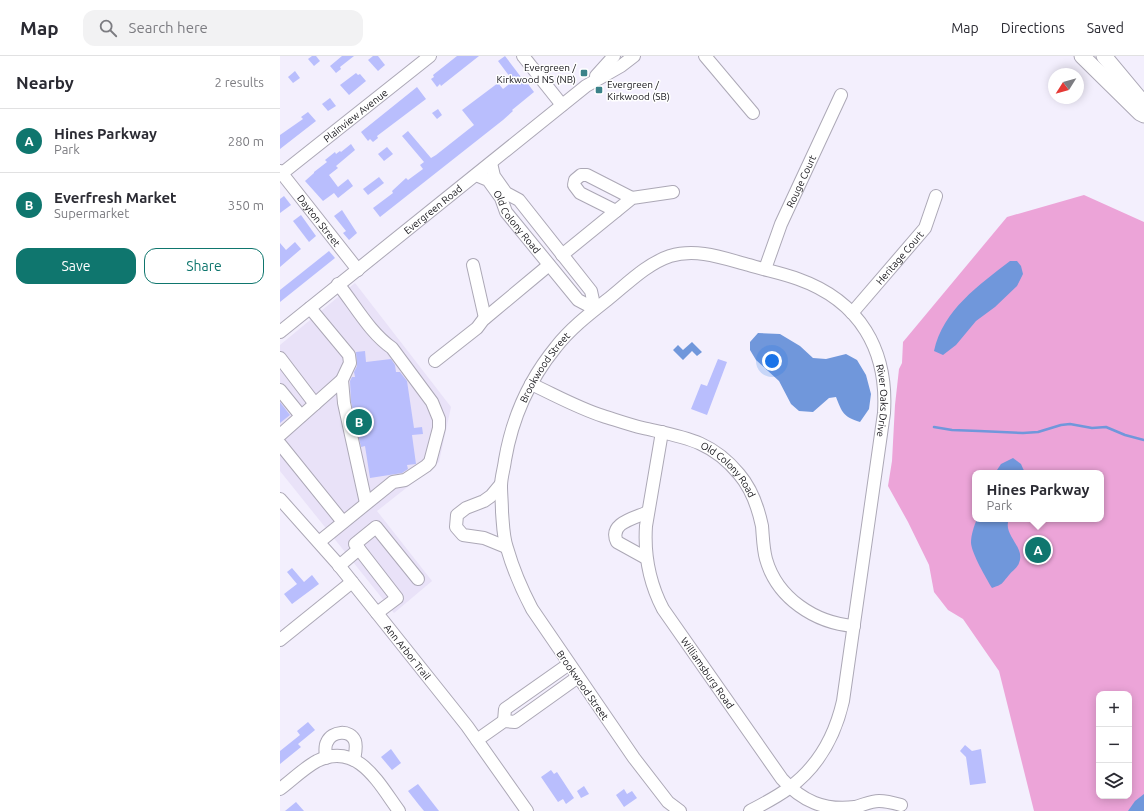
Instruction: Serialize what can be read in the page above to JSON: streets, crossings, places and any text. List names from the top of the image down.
{
  "streets": {
    "street": [
      "Plainview Avenue",
      "Rouge Court",
      "Evergreen Road",
      "Dayton Street",
      "Old Colony Road",
      "Heritage Court",
      "Brookwood Street",
      "River Oaks Drive",
      "Ann Arbor Trail",
      "Williamsburg Road"
    ]
  },
  "crossings": [
    ["Plainview Avenue", "Dayton Street"],
    ["Rouge Court", "River Oaks Drive"],
    ["Evergreen Road", "Dayton Street"],
    ["Evergreen Road", "Old Colony Road"],
    ["Old Colony Road", "Brookwood Street"],
    ["Old Colony Road", "River Oaks Drive"],
    ["Old Colony Road", "Williamsburg Road"],
    ["Heritage Court", "River Oaks Drive"],
    ["Brookwood Street", "River Oaks Drive"],
    ["River Oaks Drive", "Williamsburg Road"]
  ],
  "places": {
    "transit": ["Evergreen / Kirkwood NS (NB)", "Evergreen / Kirkwood (SB)"]
  },
  "north": "bottom left",
  "page": {
    "header": "Map",
    "search": "Search here",
    "nav": ["Map", "Directions", "Saved"],
    "heading": ["Nearby", "2 results"],
    "list": [
      {
        "mark": "A",
        "name": "Hines Parkway",
        "note": "Park",
        "value": "280 m"
      },
      {
        "mark": "B",
        "name": "Everfresh Market",
        "note": "Supermarket",
        "value": "350 m"
      }
    ],
    "buttons": ["Save", "Share"],
    "pins": ["B", "A"],
    "popup": ["Hines Parkway", "Park"],
    "map_buttons": ["+", "−"]
  }
}
